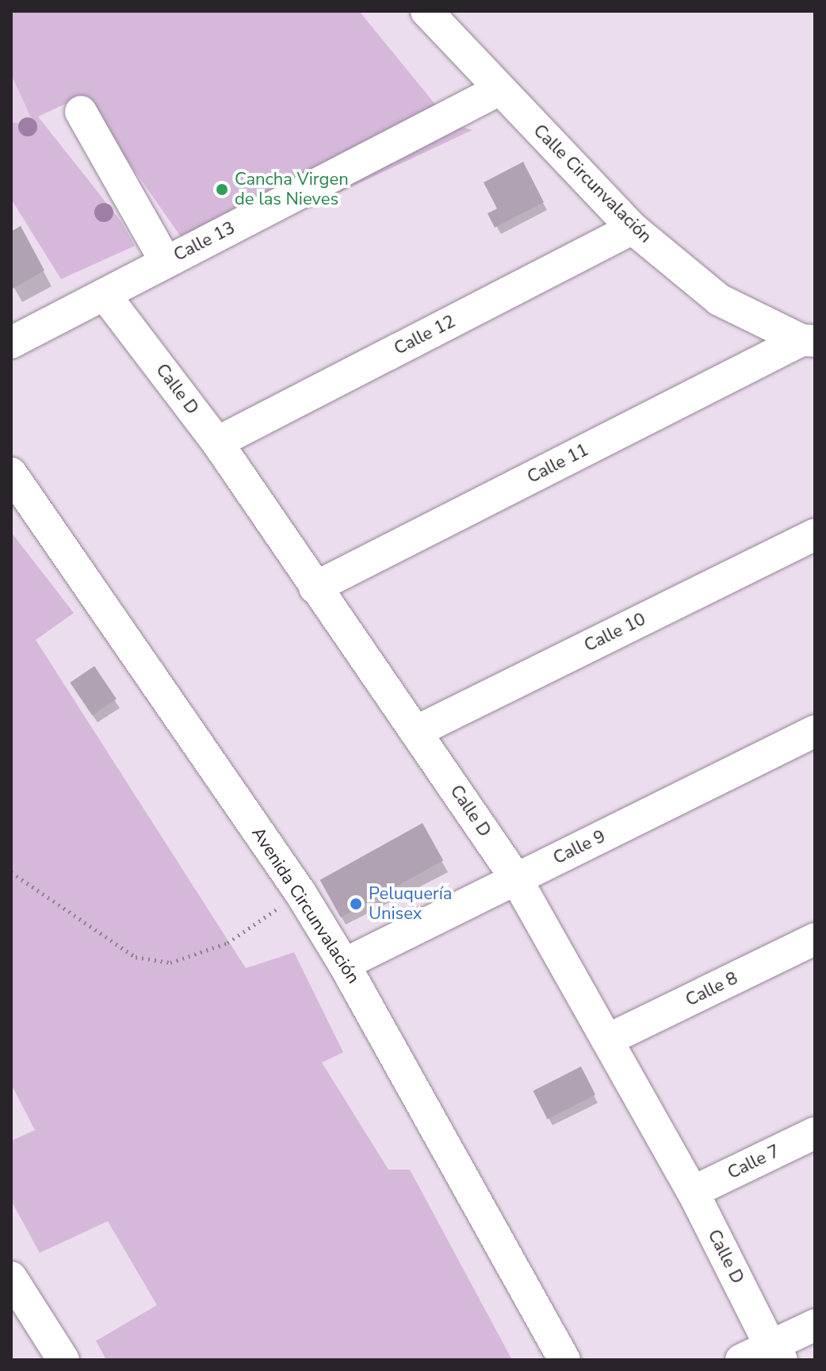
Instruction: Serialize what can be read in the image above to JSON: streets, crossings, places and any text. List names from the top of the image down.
{
  "streets": {
    "street": [
      "Calle Circunvalación",
      "Calle 13",
      "Calle 12",
      "Calle D",
      "Calle 11",
      "Calle 10",
      "Calle 9",
      "Avenida Circunvalación",
      "Calle 8",
      "Calle 7"
    ]
  },
  "crossings": [
    ["Calle Circunvalación", "Calle 13"],
    ["Calle Circunvalación", "Calle 12"],
    ["Calle Circunvalación", "Calle 11"],
    ["Calle 13", "Calle D"],
    ["Calle 12", "Calle D"],
    ["Calle D", "Calle 11"],
    ["Calle D", "Calle 10"],
    ["Calle D", "Calle 9"],
    ["Calle D", "Calle 8"],
    ["Calle D", "Calle 7"],
    ["Calle 9", "Avenida Circunvalación"]
  ],
  "places": ["Cancha Virgen de las Nieves", "Peluquería Unisex"]
}
